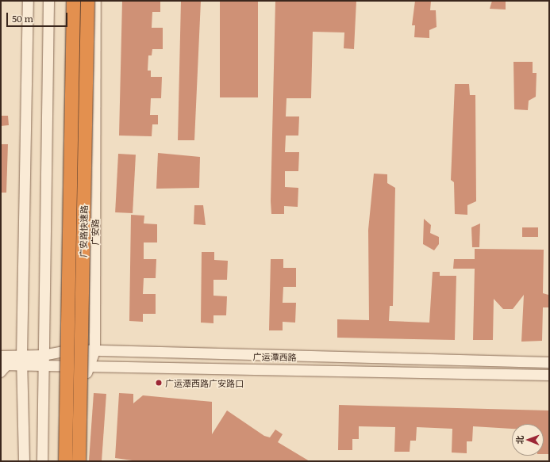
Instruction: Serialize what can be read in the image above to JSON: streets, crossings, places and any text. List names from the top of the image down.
{
  "streets": {
    "highway": ["广安路快速路"],
    "main road": ["广安路", "广运潭西路"]
  },
  "crossings": [
    ["广安路", "广运潭西路"]
  ],
  "places": ["广运潭西路广安路口"],
  "scale_bar": "50 m",
  "north": "left"
}
